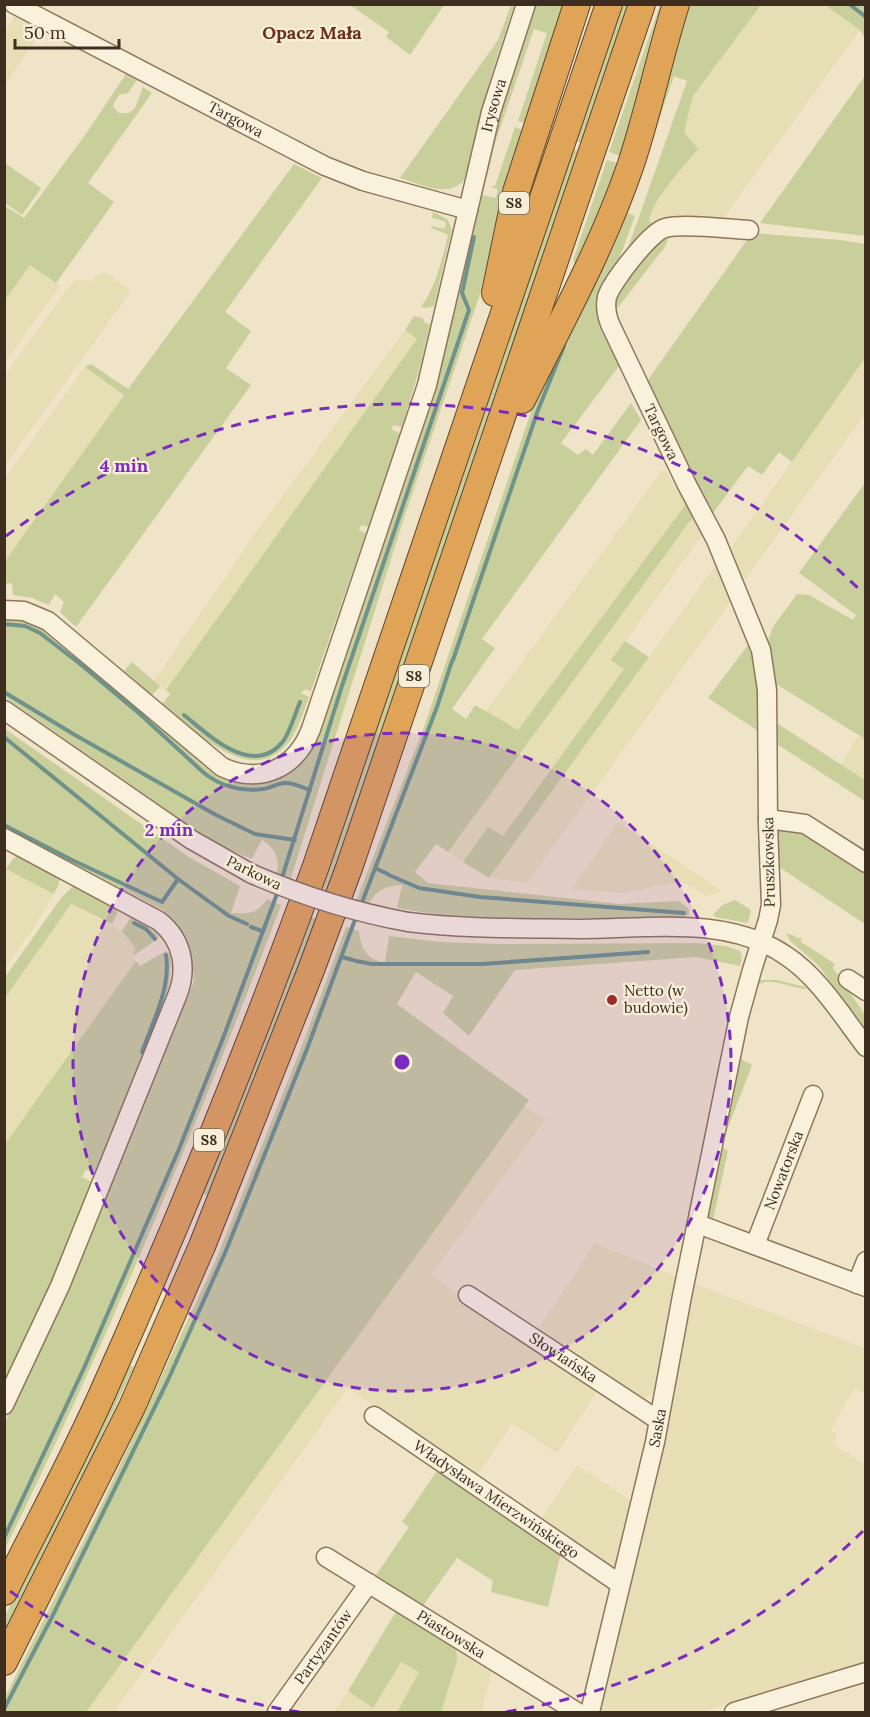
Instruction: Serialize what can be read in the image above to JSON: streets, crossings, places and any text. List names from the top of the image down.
{
  "streets": {
    "highway": ["S8"],
    "street": [
      "Irysowa",
      "Targowa",
      "Pruszkowska",
      "Parkowa",
      "Nowatorska",
      "Słowiańska",
      "Saska",
      "Władysława Mierzwińskiego",
      "Piastowska",
      "Partyzantów"
    ]
  },
  "crossings": [
    ["Irysowa", "Targowa"],
    ["Targowa", "Pruszkowska"],
    ["Pruszkowska", "Parkowa"],
    ["Pruszkowska", "Saska"],
    ["Słowiańska", "Saska"],
    ["Saska", "Władysława Mierzwińskiego"],
    ["Piastowska", "Partyzantów"]
  ],
  "districts": ["Opacz Mała"],
  "places": ["Netto (w budowie)"],
  "scale_bar": "50 m",
  "rings": ["4 min", "2 min"]
}
